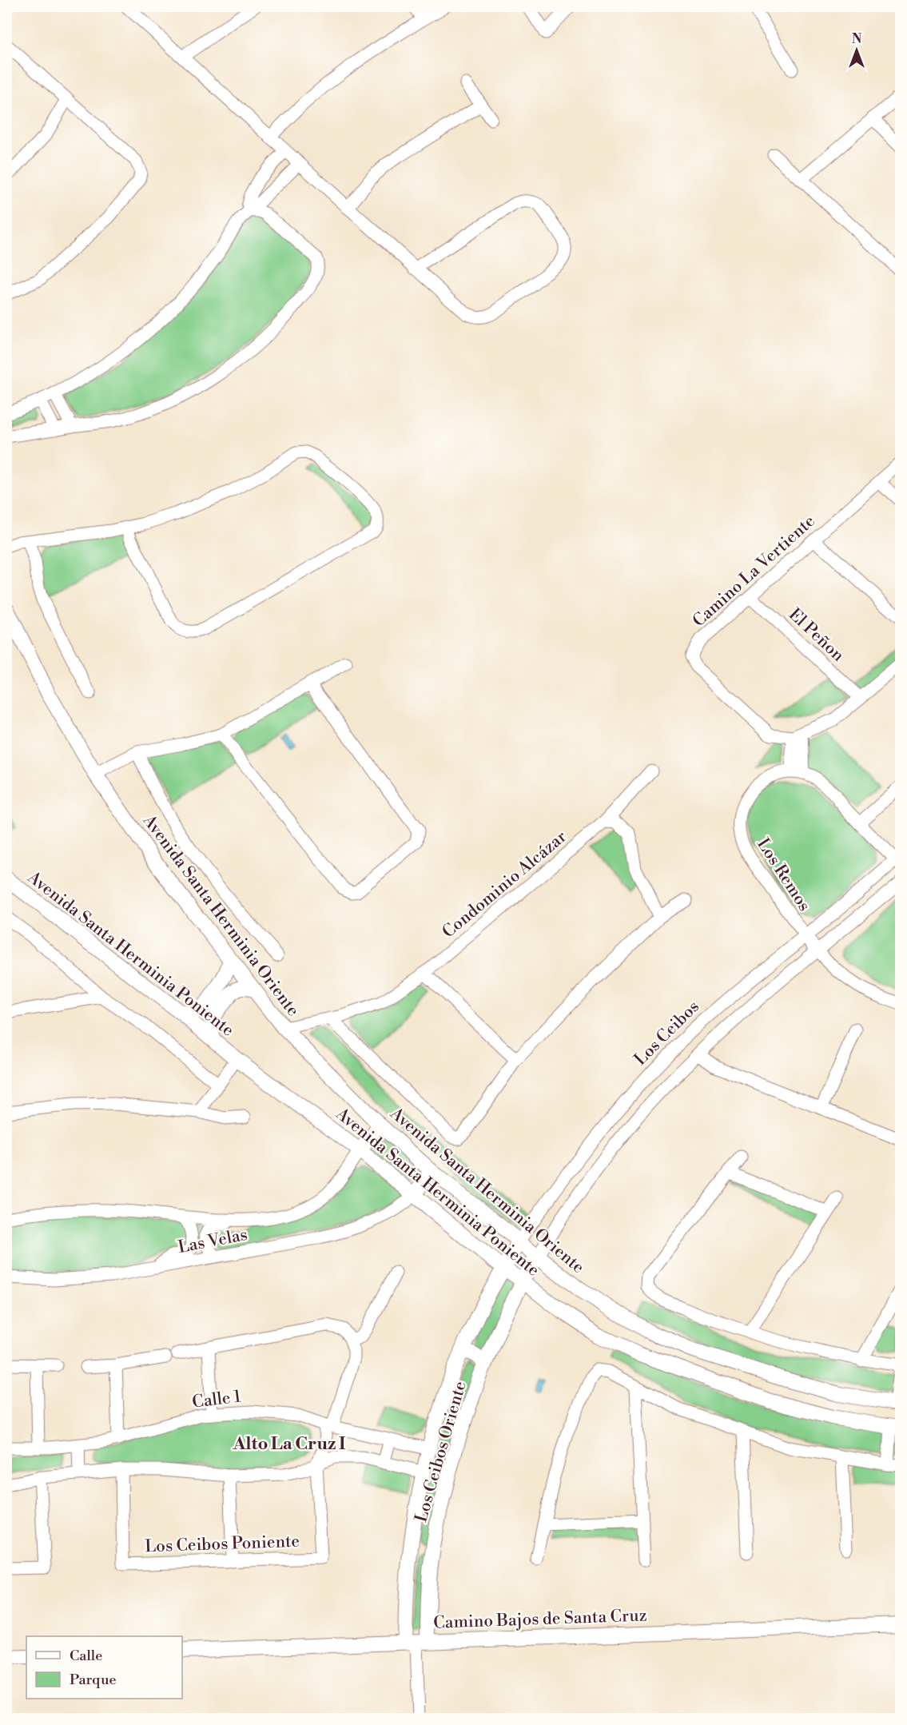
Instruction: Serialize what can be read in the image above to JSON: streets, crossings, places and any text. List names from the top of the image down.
{
  "streets": {
    "street": [
      "Camino La Vertiente",
      "El Peñon",
      "Los Remos",
      "Condominio Alcázar",
      "Avenida Santa Herminia Oriente",
      "Avenida Santa Herminia Poniente",
      "Los Ceibos",
      "Las Velas",
      "Calle 1",
      "Los Ceibos Oriente",
      "Los Ceibos Poniente",
      "Camino Bajos de Santa Cruz"
    ]
  },
  "crossings": [
    ["Camino La Vertiente", "El Peñon"],
    ["Los Remos", "Los Ceibos"],
    ["Condominio Alcázar", "Avenida Santa Herminia Oriente"],
    ["Avenida Santa Herminia Oriente", "Los Ceibos"],
    ["Avenida Santa Herminia Poniente", "Los Ceibos"],
    ["Avenida Santa Herminia Poniente", "Las Velas"],
    ["Avenida Santa Herminia Poniente", "Los Ceibos Oriente"],
    ["Los Ceibos Oriente", "Camino Bajos de Santa Cruz"]
  ],
  "districts": ["Alto La Cruz I"],
  "legend": ["Calle", "Parque"],
  "north": "top"
}
